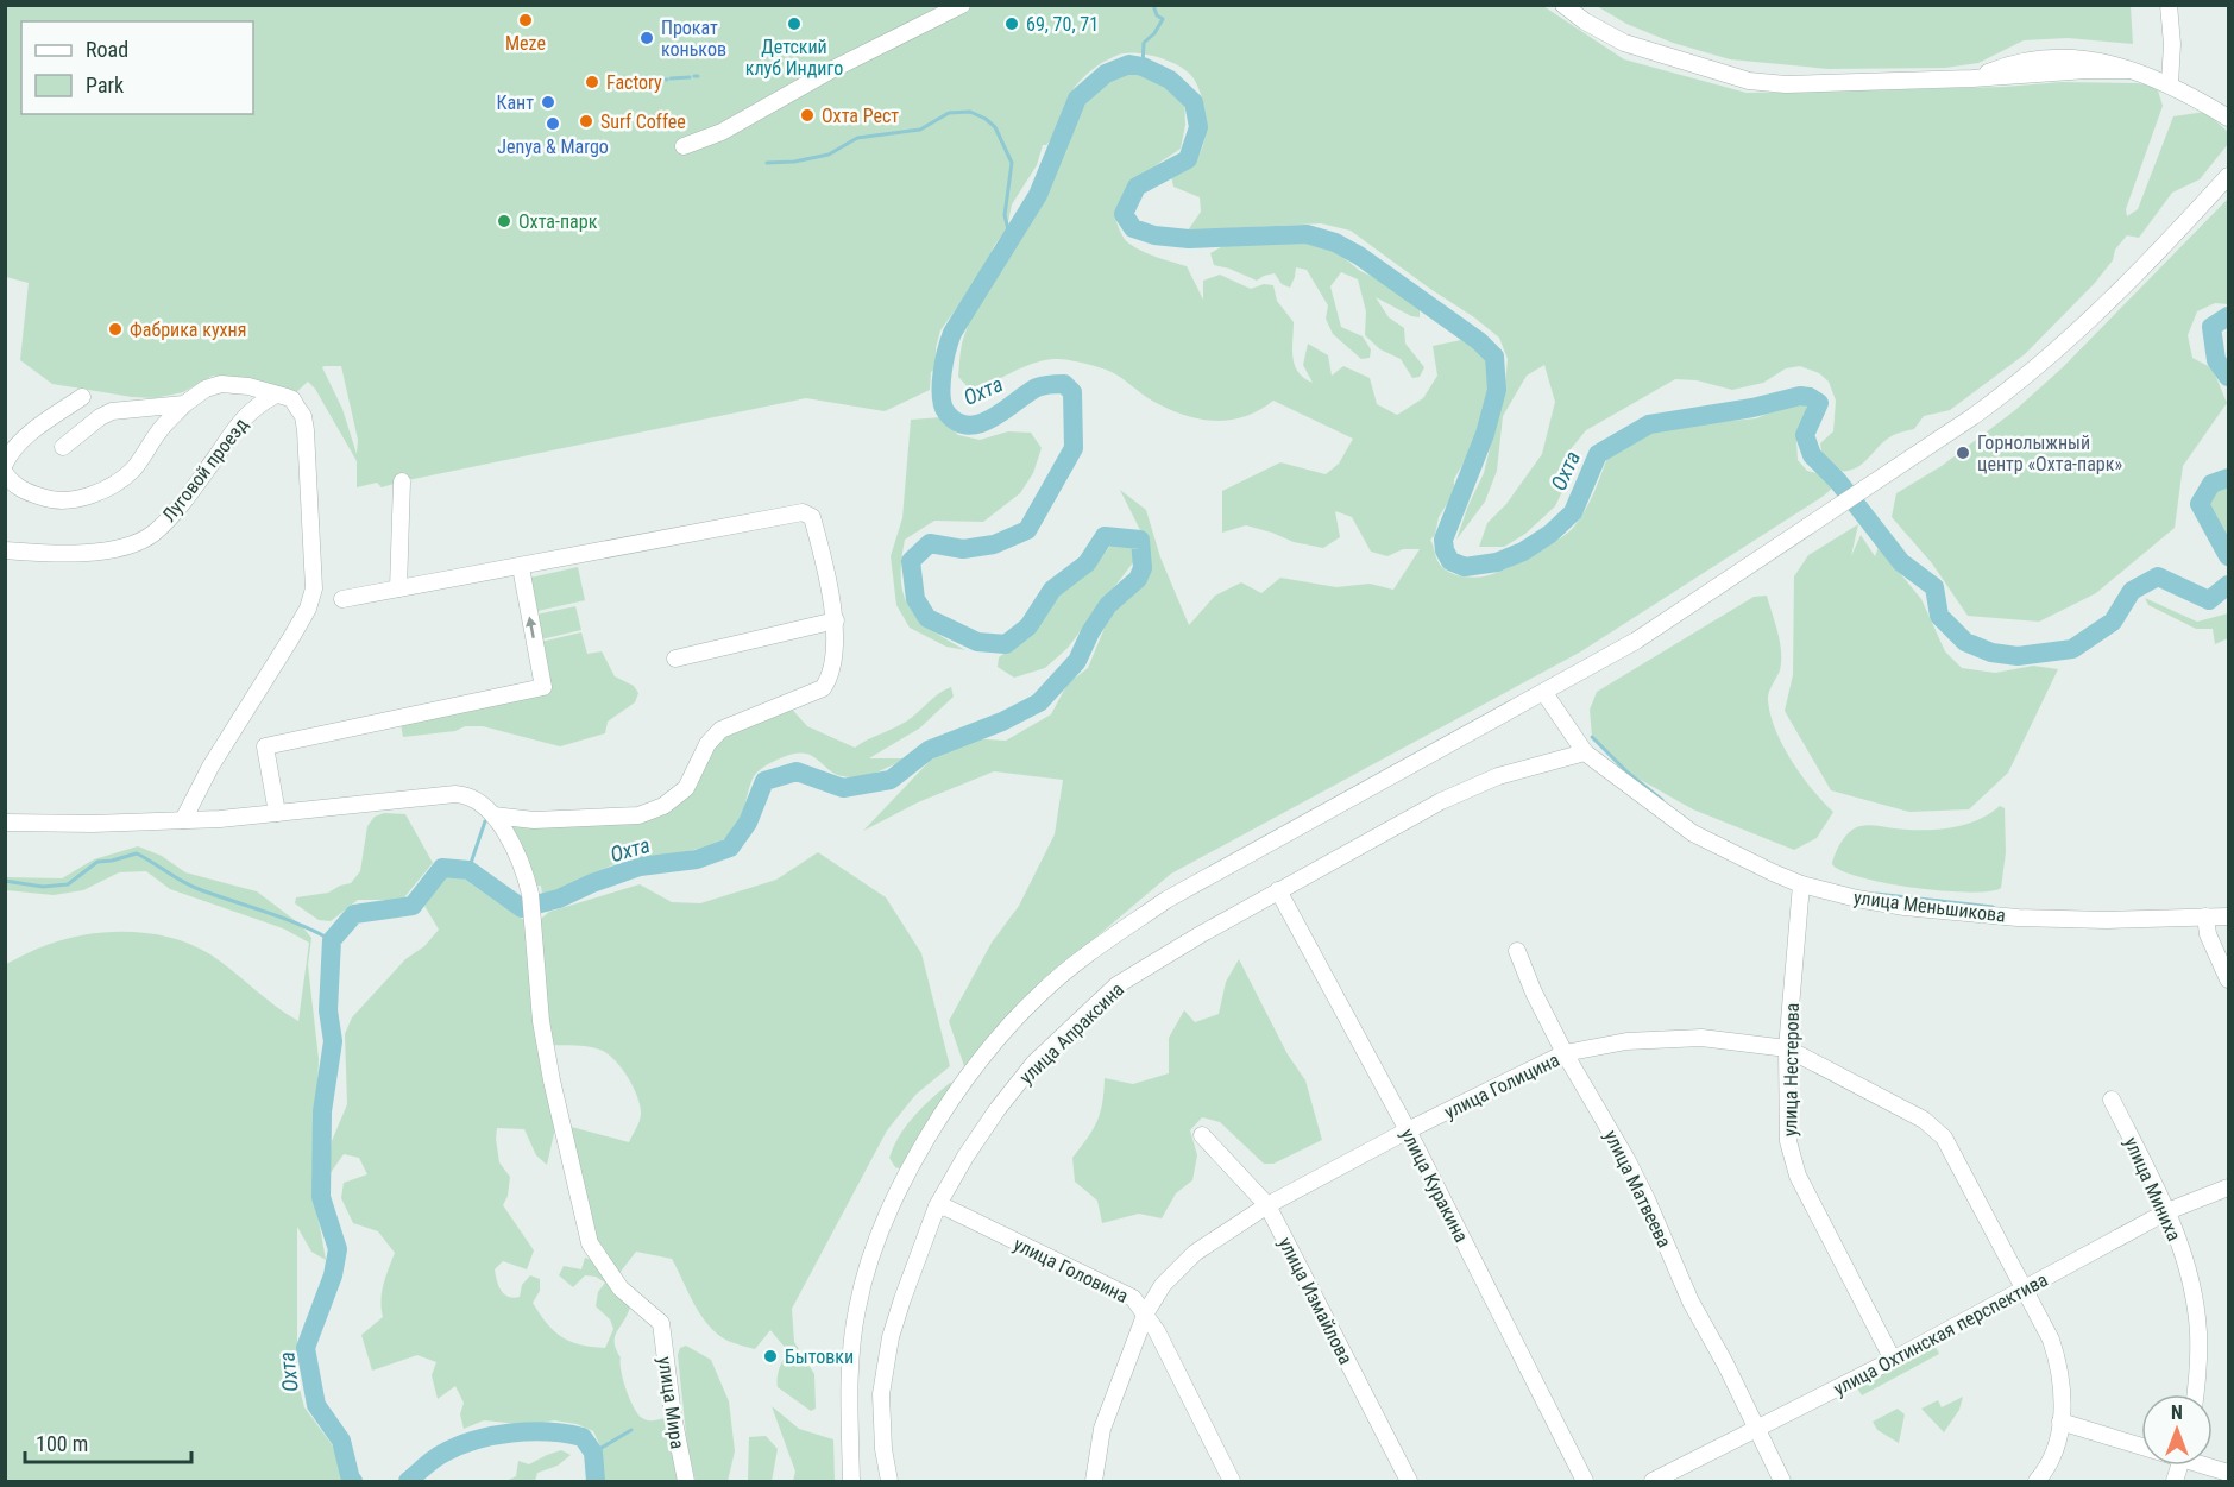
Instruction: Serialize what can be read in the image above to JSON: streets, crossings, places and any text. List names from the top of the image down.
{
  "streets": {
    "street": [
      "Луговой проезд",
      "улица Меньшикова",
      "улица Апраксина",
      "улица Нестерова",
      "улица Голицина",
      "улица Куракина",
      "улица Матвеева",
      "улица Миниха",
      "улица Головина",
      "улица Измайлова",
      "улица Охтинская перспектива",
      "улица Мира"
    ]
  },
  "crossings": [
    ["улица Меньшикова", "улица Апраксина"],
    ["улица Меньшикова", "улица Нестерова"],
    ["улица Апраксина", "улица Куракина"],
    ["улица Апраксина", "улица Головина"],
    ["улица Нестерова", "улица Голицина"],
    ["улица Нестерова", "улица Охтинская перспектива"],
    ["улица Голицина", "улица Куракина"],
    ["улица Голицина", "улица Матвеева"],
    ["улица Голицина", "улица Головина"],
    ["улица Голицина", "улица Измайлова"],
    ["улица Голицина", "улица Охтинская перспектива"],
    ["улица Матвеева", "улица Охтинская перспектива"],
    ["улица Миниха", "улица Охтинская перспектива"]
  ],
  "water": ["Охта"],
  "places": [
    "Meze",
    "Детский клуб Индиго",
    "69, 70, 71",
    "Прокат коньков",
    "Factory",
    "Кант",
    "Охта Рест",
    "Surf Coffee",
    "Jenya & Margo",
    "Охта-парк",
    "Фабрика кухня",
    "Горнолыжный центр «Охта-парк»",
    "Бытовки"
  ],
  "legend": ["Road", "Park"],
  "scale_bar": "100 m",
  "north": "top"
}
